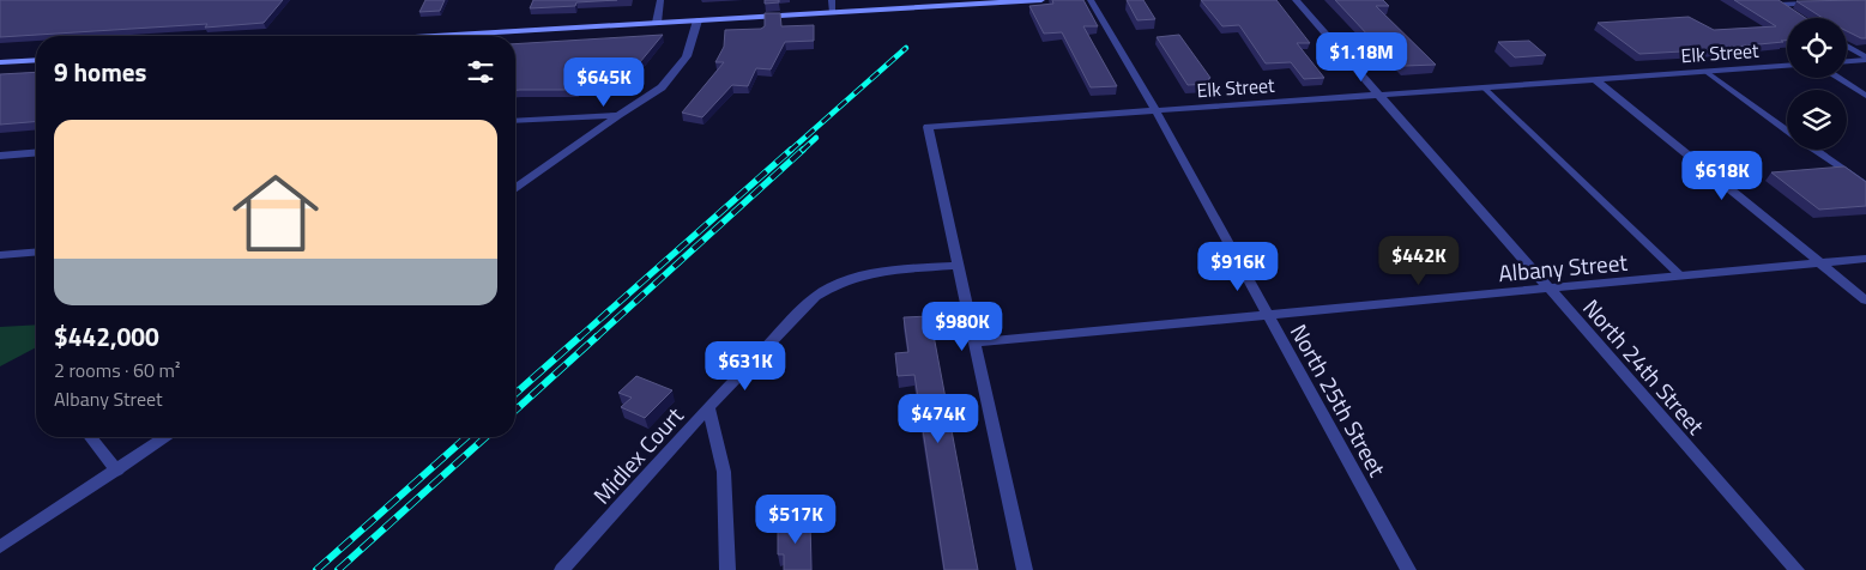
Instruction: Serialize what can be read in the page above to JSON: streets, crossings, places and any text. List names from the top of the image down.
{
  "streets": {
    "street": [
      "Elk Street",
      "Albany Street",
      "North 24th Street",
      "North 25th Street",
      "Midlex Court"
    ]
  },
  "crossings": [
    ["Elk Street", "North 24th Street"],
    ["Elk Street", "North 25th Street"],
    ["Elk Street", "Midlex Court"],
    ["Albany Street", "North 24th Street"],
    ["Albany Street", "North 25th Street"]
  ],
  "page": {
    "price": [
      "$1.18M",
      "$645K",
      "$618K",
      "$442K",
      "$916K",
      "$980K",
      "$631K",
      "$474K",
      "$517K"
    ],
    "heading": "9 homes",
    "list": [
      {
        "name": "$442,000",
        "note": "2 rooms · 60 m² · Albany Street"
      }
    ]
  }
}
